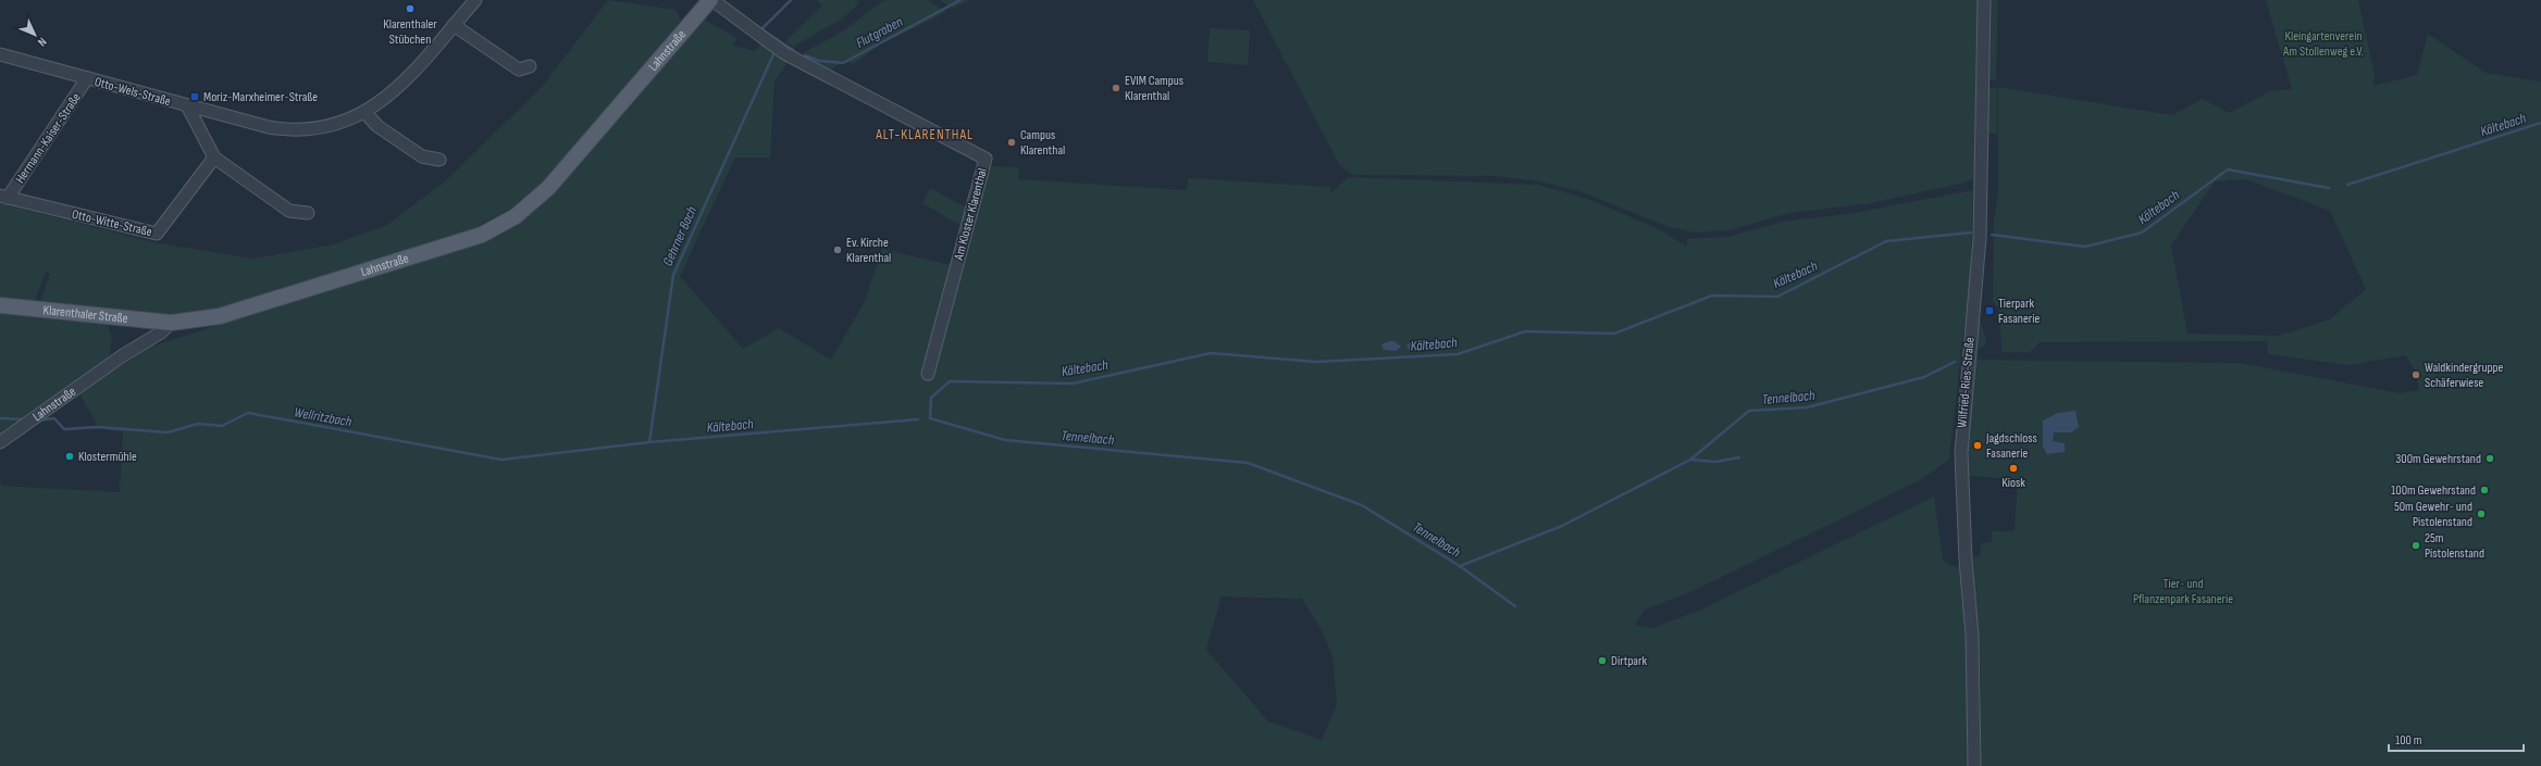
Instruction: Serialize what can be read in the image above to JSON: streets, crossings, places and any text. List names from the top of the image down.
{
  "streets": {
    "main road": ["Lahnstraße", "Klarenthaler Straße"],
    "street": [
      "Otto-Wels-Straße",
      "Hermann-Kaiser-Straße",
      "Am Kloster Klarenthal",
      "Otto-Witte-Straße",
      "Wilfried-Ries-Straße"
    ]
  },
  "crossings": [
    ["Lahnstraße", "Am Kloster Klarenthal"],
    ["Lahnstraße", "Klarenthaler Straße"],
    ["Otto-Wels-Straße", "Hermann-Kaiser-Straße"],
    ["Hermann-Kaiser-Straße", "Otto-Witte-Straße"]
  ],
  "districts": ["ALT-KLARENTHAL"],
  "water": [
    "Flutgraben",
    "Kältebach",
    "Gehrner Bach",
    "Tennelbach",
    "Wellritzbach"
  ],
  "parks": ["Kleingartenverein Am Stollenweg e.V.", "Tier- und Pflanzenpark Fasanerie"],
  "places": {
    "other": [
      "Klarenthaler Stübchen",
      "EVIM Campus Klarenthal",
      "Campus Klarenthal",
      "Ev. Kirche Klarenthal",
      "Waldkindergruppe Schäferwiese",
      "Jagdschloss Fasanerie",
      "Klostermühle",
      "300m Gewehrstand",
      "Kiosk",
      "100m Gewehrstand",
      "50m Gewehr- und Pistolenstand",
      "25m Pistolenstand",
      "Dirtpark"
    ],
    "transit": ["Moriz-Marxheimer-Straße", "Tierpark Fasanerie"]
  },
  "scale_bar": "100 m",
  "north": "bottom right"
}
